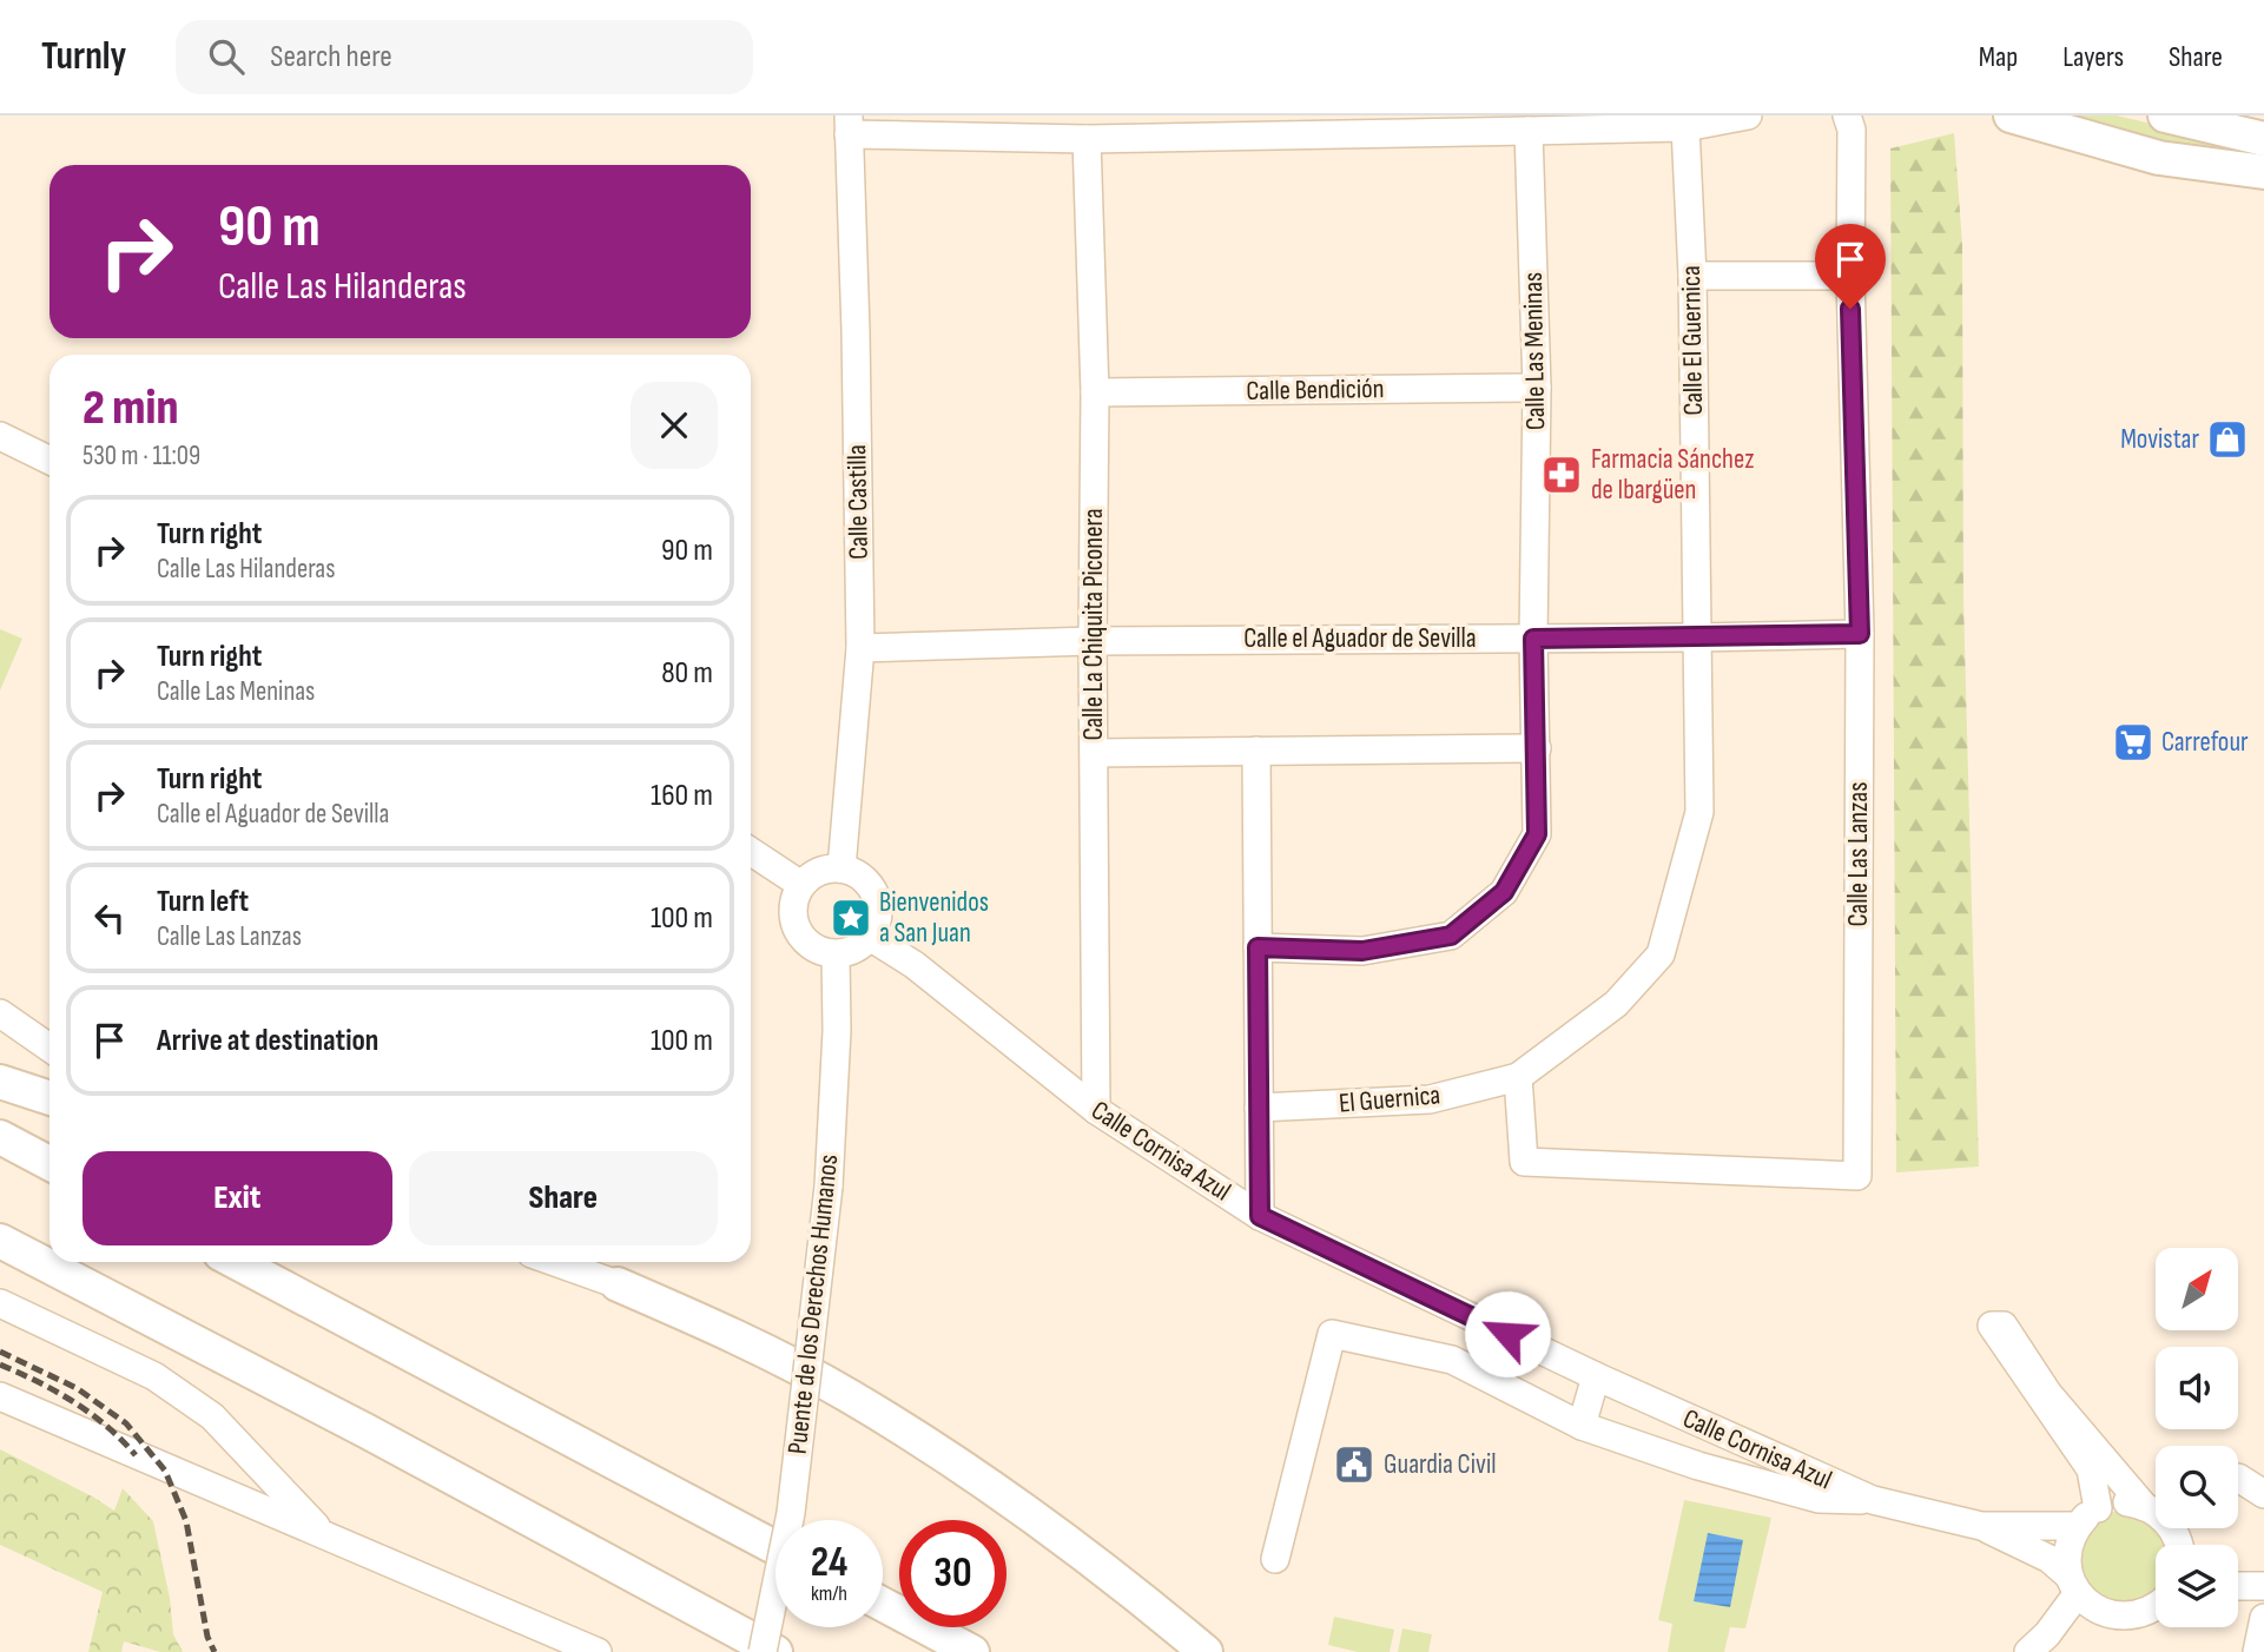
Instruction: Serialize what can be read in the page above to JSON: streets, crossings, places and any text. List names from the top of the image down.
{
  "streets": {
    "street": [
      "Calle El Guernica",
      "Calle Las Meninas",
      "Calle Bendición",
      "Calle Castilla",
      "Calle La Chiquita Piconera",
      "Calle el Aguador de Sevilla",
      "Calle Las Lanzas",
      "El Guernica",
      "Calle Cornisa Azul",
      "Puente de los Derechos Humanos"
    ]
  },
  "crossings": [
    ["Calle El Guernica", "Calle el Aguador de Sevilla"],
    ["Calle El Guernica", "Calle Las Lanzas"],
    ["Calle El Guernica", "El Guernica"],
    ["Calle Las Meninas", "Calle Bendición"],
    ["Calle Las Meninas", "Calle el Aguador de Sevilla"],
    ["Calle Bendición", "Calle La Chiquita Piconera"],
    ["Calle Castilla", "Calle el Aguador de Sevilla"],
    ["Calle Castilla", "Calle Cornisa Azul"],
    ["Calle Castilla", "Puente de los Derechos Humanos"],
    ["Calle La Chiquita Piconera", "Calle el Aguador de Sevilla"],
    ["Calle La Chiquita Piconera", "Calle Cornisa Azul"],
    ["Calle el Aguador de Sevilla", "Calle Las Lanzas"],
    ["Calle Las Lanzas", "El Guernica"],
    ["Calle Cornisa Azul", "Puente de los Derechos Humanos"]
  ],
  "places": {
    "shop": ["Movistar"],
    "pharmacy": ["Farmacia Sánchez de Ibargüen"],
    "supermarket": ["Carrefour"],
    "place": ["Bienvenidos a San Juan"],
    "public building": ["Guardia Civil"]
  },
  "north": "top right",
  "page": {
    "header": "Turnly",
    "search": "Search here",
    "nav": ["Map", "Layers", "Share"],
    "turn": ["90 m", "Calle Las Hilanderas"],
    "heading": ["2 min", "530 m · 11:09"],
    "list": [
      {
        "name": "Turn right",
        "note": "Calle Las Hilanderas",
        "value": "90 m"
      },
      {
        "name": "Turn right",
        "note": "Calle Las Meninas",
        "value": "80 m"
      },
      {
        "name": "Turn right",
        "note": "Calle el Aguador de Sevilla",
        "value": "160 m"
      },
      {
        "name": "Turn left",
        "note": "Calle Las Lanzas",
        "value": "100 m"
      },
      {
        "name": "Arrive at destination",
        "value": "100 m"
      }
    ],
    "buttons": ["Exit", "Share"],
    "speed": "24 km/h",
    "limit": "30"
  }
}
